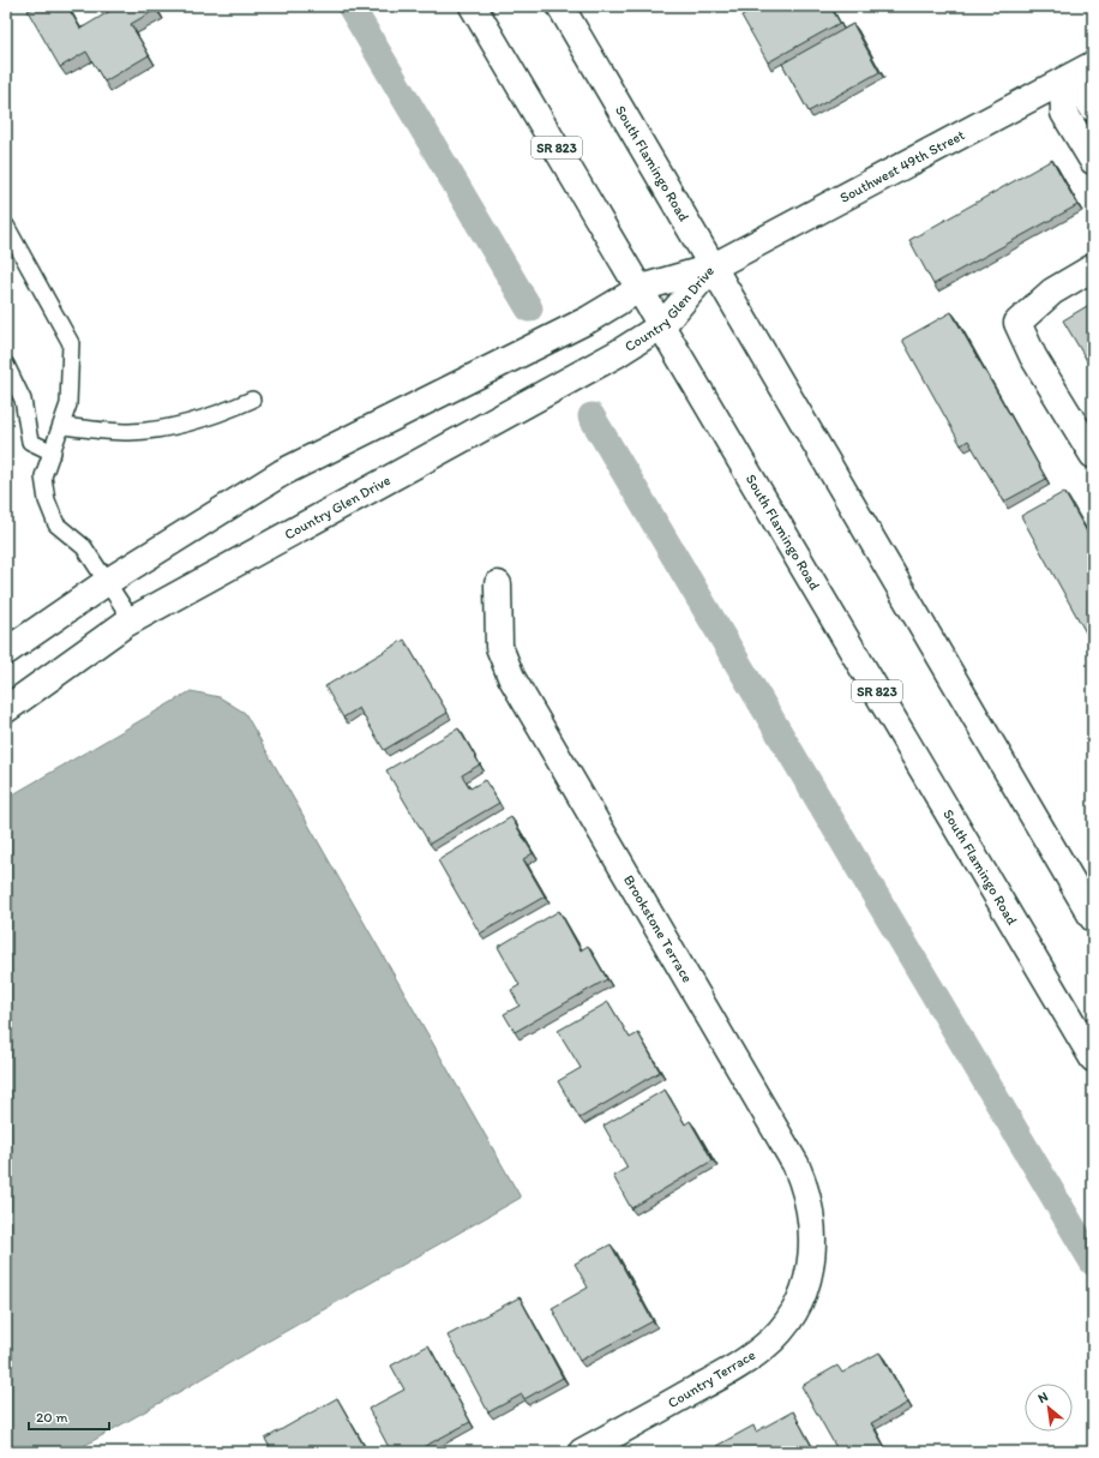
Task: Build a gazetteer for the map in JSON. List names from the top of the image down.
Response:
{
  "streets": {
    "main road": [
      "SR 823",
      "South Flamingo Road",
      "Southwest 49th Street",
      "Country Glen Drive",
      "Brookstone Terrace",
      "Country Terrace"
    ]
  },
  "crossings": [
    ["South Flamingo Road", "Southwest 49th Street"],
    ["South Flamingo Road", "Country Glen Drive"],
    ["Southwest 49th Street", "Country Glen Drive"],
    ["Brookstone Terrace", "Country Terrace"]
  ],
  "scale_bar": "20 m",
  "north": "top left"
}
